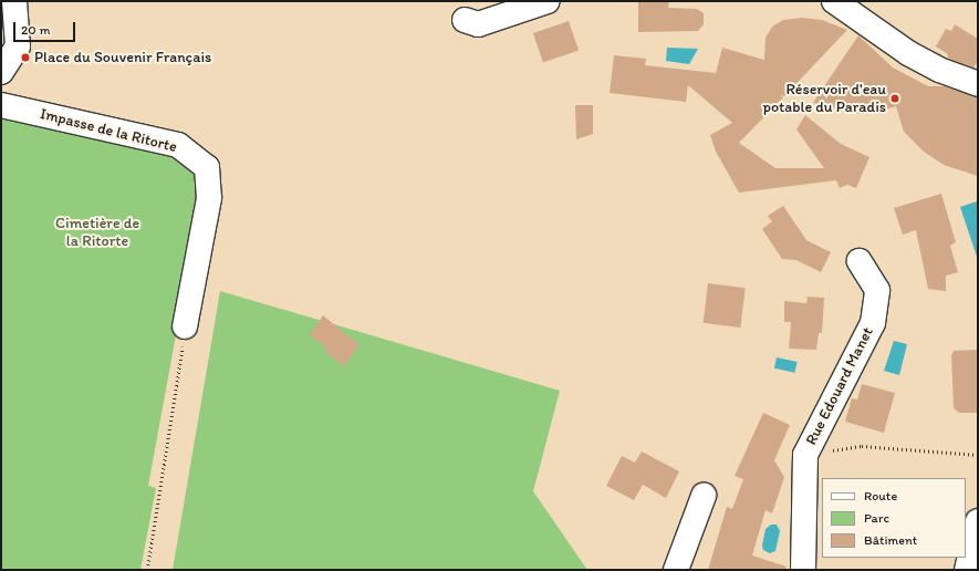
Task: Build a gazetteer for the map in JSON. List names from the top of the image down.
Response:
{
  "streets": {
    "street": ["Impasse de la Ritorte", "Rue Edouard Manet"]
  },
  "parks": ["Cimetière de la Ritorte"],
  "places": ["Place du Souvenir Français", "Réservoir d'eau potable du Paradis"],
  "legend": ["Route", "Parc", "Bâtiment"],
  "scale_bar": "20 m"
}
